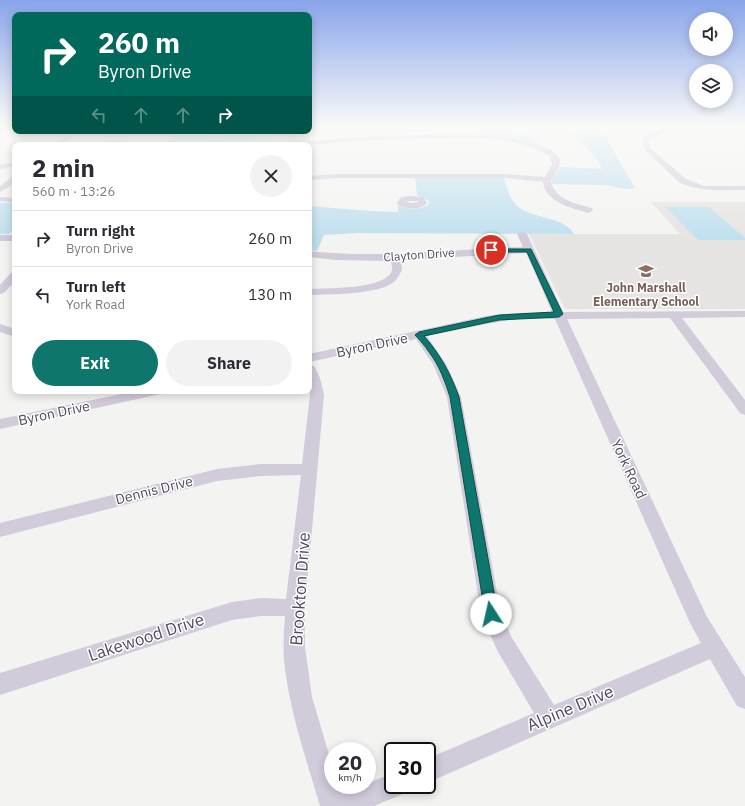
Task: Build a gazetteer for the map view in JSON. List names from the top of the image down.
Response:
{
  "streets": {
    "street": [
      "Clayton Drive",
      "Byron Drive",
      "York Road",
      "Dennis Drive",
      "Brookton Drive",
      "Lakewood Drive",
      "Alpine Drive"
    ]
  },
  "crossings": [
    ["Clayton Drive", "York Road"],
    ["Byron Drive", "York Road"],
    ["York Road", "Alpine Drive"],
    ["Dennis Drive", "Brookton Drive"],
    ["Brookton Drive", "Lakewood Drive"]
  ],
  "places": {
    "school or university": ["John Marshall Elementary School"]
  },
  "page": {
    "turn": ["260 m", "Byron Drive"],
    "heading": ["2 min", "560 m · 13:26"],
    "list": [
      {
        "name": "Turn right",
        "note": "Byron Drive",
        "value": "260 m"
      },
      {
        "name": "Turn left",
        "note": "York Road",
        "value": "130 m"
      }
    ],
    "buttons": ["Exit", "Share"],
    "speed": "20 km/h",
    "limit": "30"
  }
}
